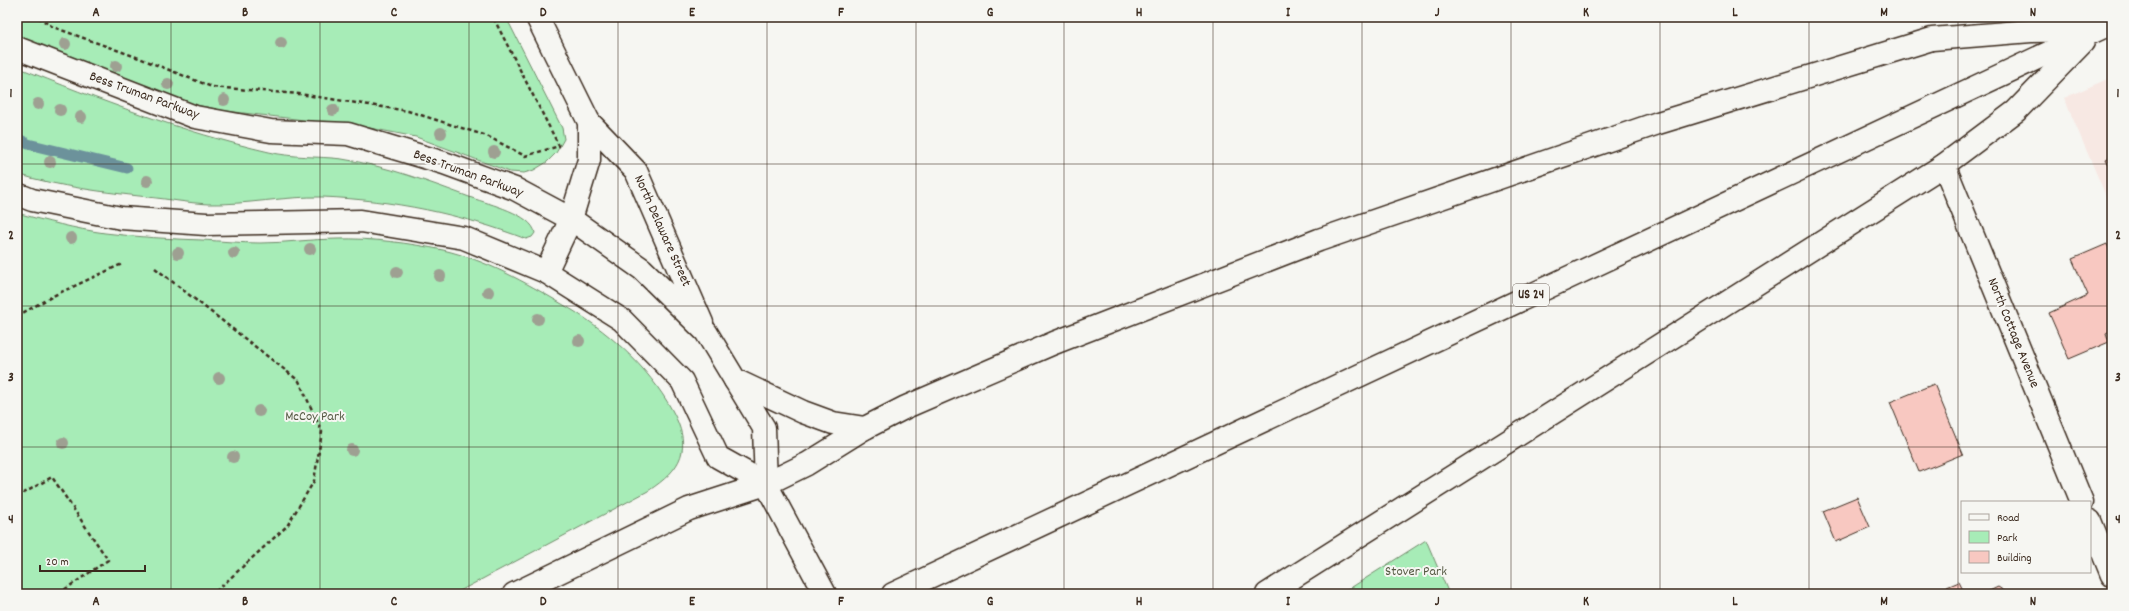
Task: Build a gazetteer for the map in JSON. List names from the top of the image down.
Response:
{
  "streets": {
    "main road": [
      "Bess Truman Parkway",
      "North Delaware Street",
      "US 24",
      "North Cottage Avenue"
    ]
  },
  "crossings": [
    ["Bess Truman Parkway", "North Delaware Street"]
  ],
  "parks": ["McCoy Park", "Stover Park"],
  "legend": ["Road", "Park", "Building"],
  "scale_bar": "20 m",
  "grid": {
    "columns": [
      "A",
      "B",
      "C",
      "D",
      "E",
      "F",
      "G",
      "H",
      "I",
      "J",
      "K",
      "L",
      "M",
      "N"
    ],
    "rows": [
      "1",
      "2",
      "3",
      "4"
    ]
  }
}
